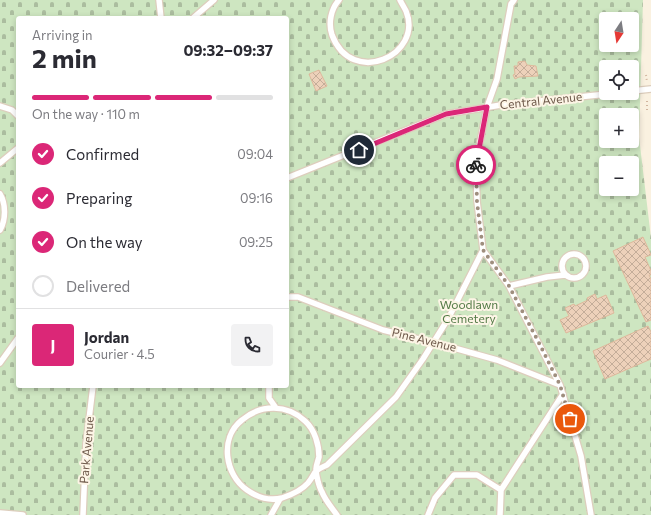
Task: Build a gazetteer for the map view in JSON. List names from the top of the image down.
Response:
{
  "streets": {
    "lane": ["Central Avenue", "Pine Avenue", "Park Avenue"]
  },
  "parks": ["Woodlawn Cemetery"],
  "north": "bottom",
  "page": {
    "map_buttons": ["+", "−"],
    "heading": ["2 min", "Arriving in", "09:32–09:37"],
    "panel": ["Jordan", "Courier · 4.5"],
    "bar": "On the way · 110 m",
    "list": [
      ["Confirmed", "09:04"],
      ["Preparing", "09:16"],
      ["On the way", "09:25"],
      "Delivered"
    ],
    "round": "J"
  }
}
